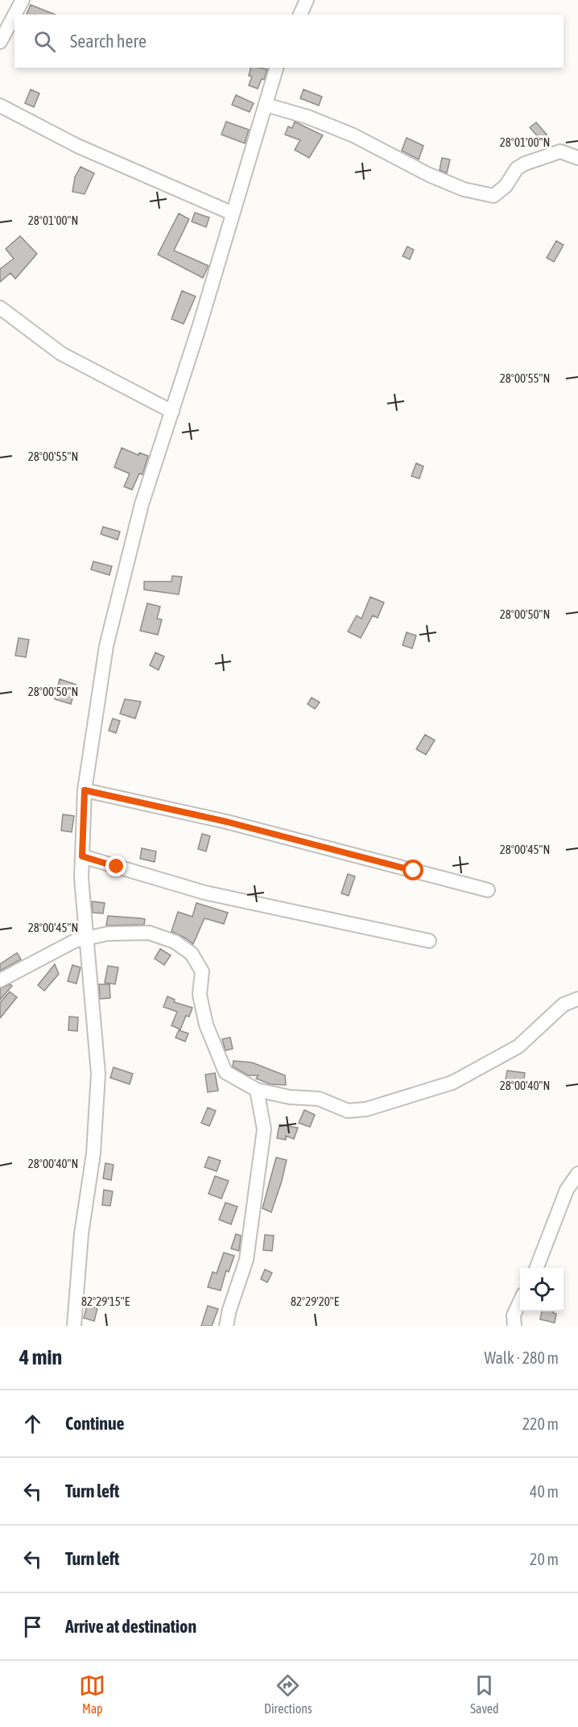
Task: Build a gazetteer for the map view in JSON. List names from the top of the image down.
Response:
{
  "page": {
    "search": "Search here",
    "heading": ["4 min", "Walk · 280 m"],
    "list": [
      ["Continue", "220 m"],
      ["Turn left", "40 m"],
      ["Turn left", "20 m"],
      "Arrive at destination"
    ],
    "nav": ["Map", "Directions", "Saved"]
  },
  "coordinates": [
    "28°01'00\"N",
    "28°00'55\"N",
    "28°00'50\"N",
    "28°00'45\"N",
    "28°00'40\"N",
    "82°29'15\"E",
    "82°29'20\"E"
  ]
}
